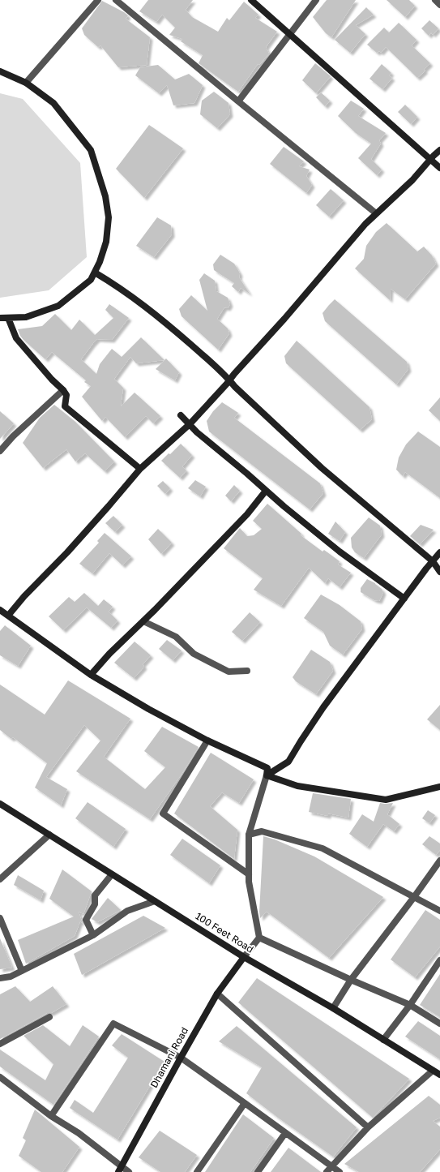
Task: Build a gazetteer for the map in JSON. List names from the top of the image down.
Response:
{
  "streets": {
    "main road": ["100 Feet Road", "Dhamani Road"]
  },
  "crossings": [
    ["100 Feet Road", "Dhamani Road"]
  ]
}
